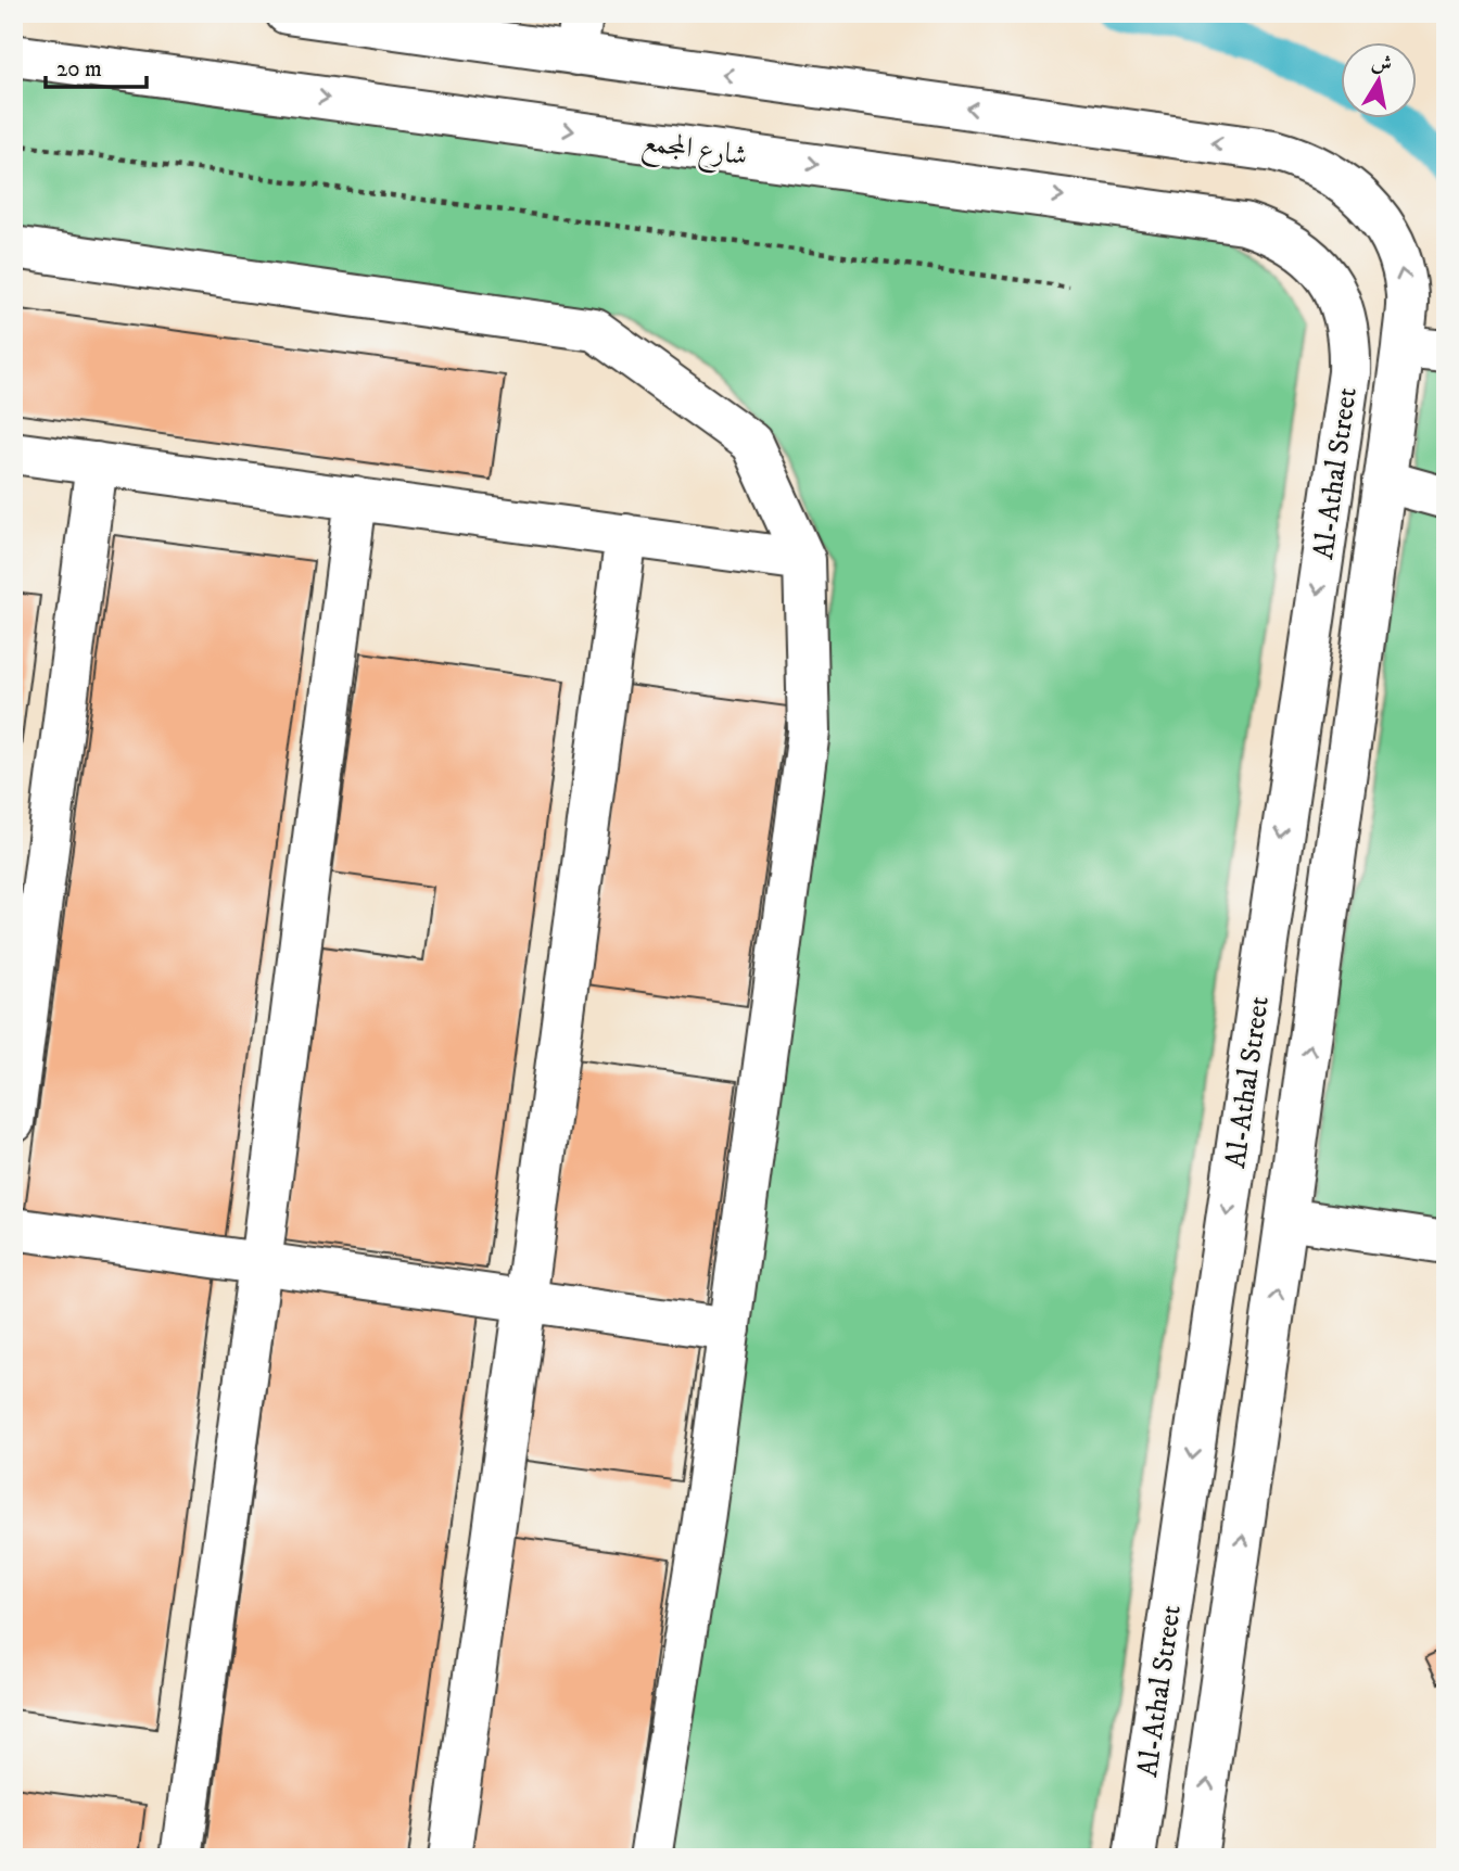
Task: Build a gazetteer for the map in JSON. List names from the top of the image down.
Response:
{
  "streets": {
    "street": ["شارع المجمع", "Al-Athal Street"]
  },
  "crossings": [
    ["شارع المجمع", "Al-Athal Street"]
  ],
  "scale_bar": "20 m",
  "north": "top"
}
